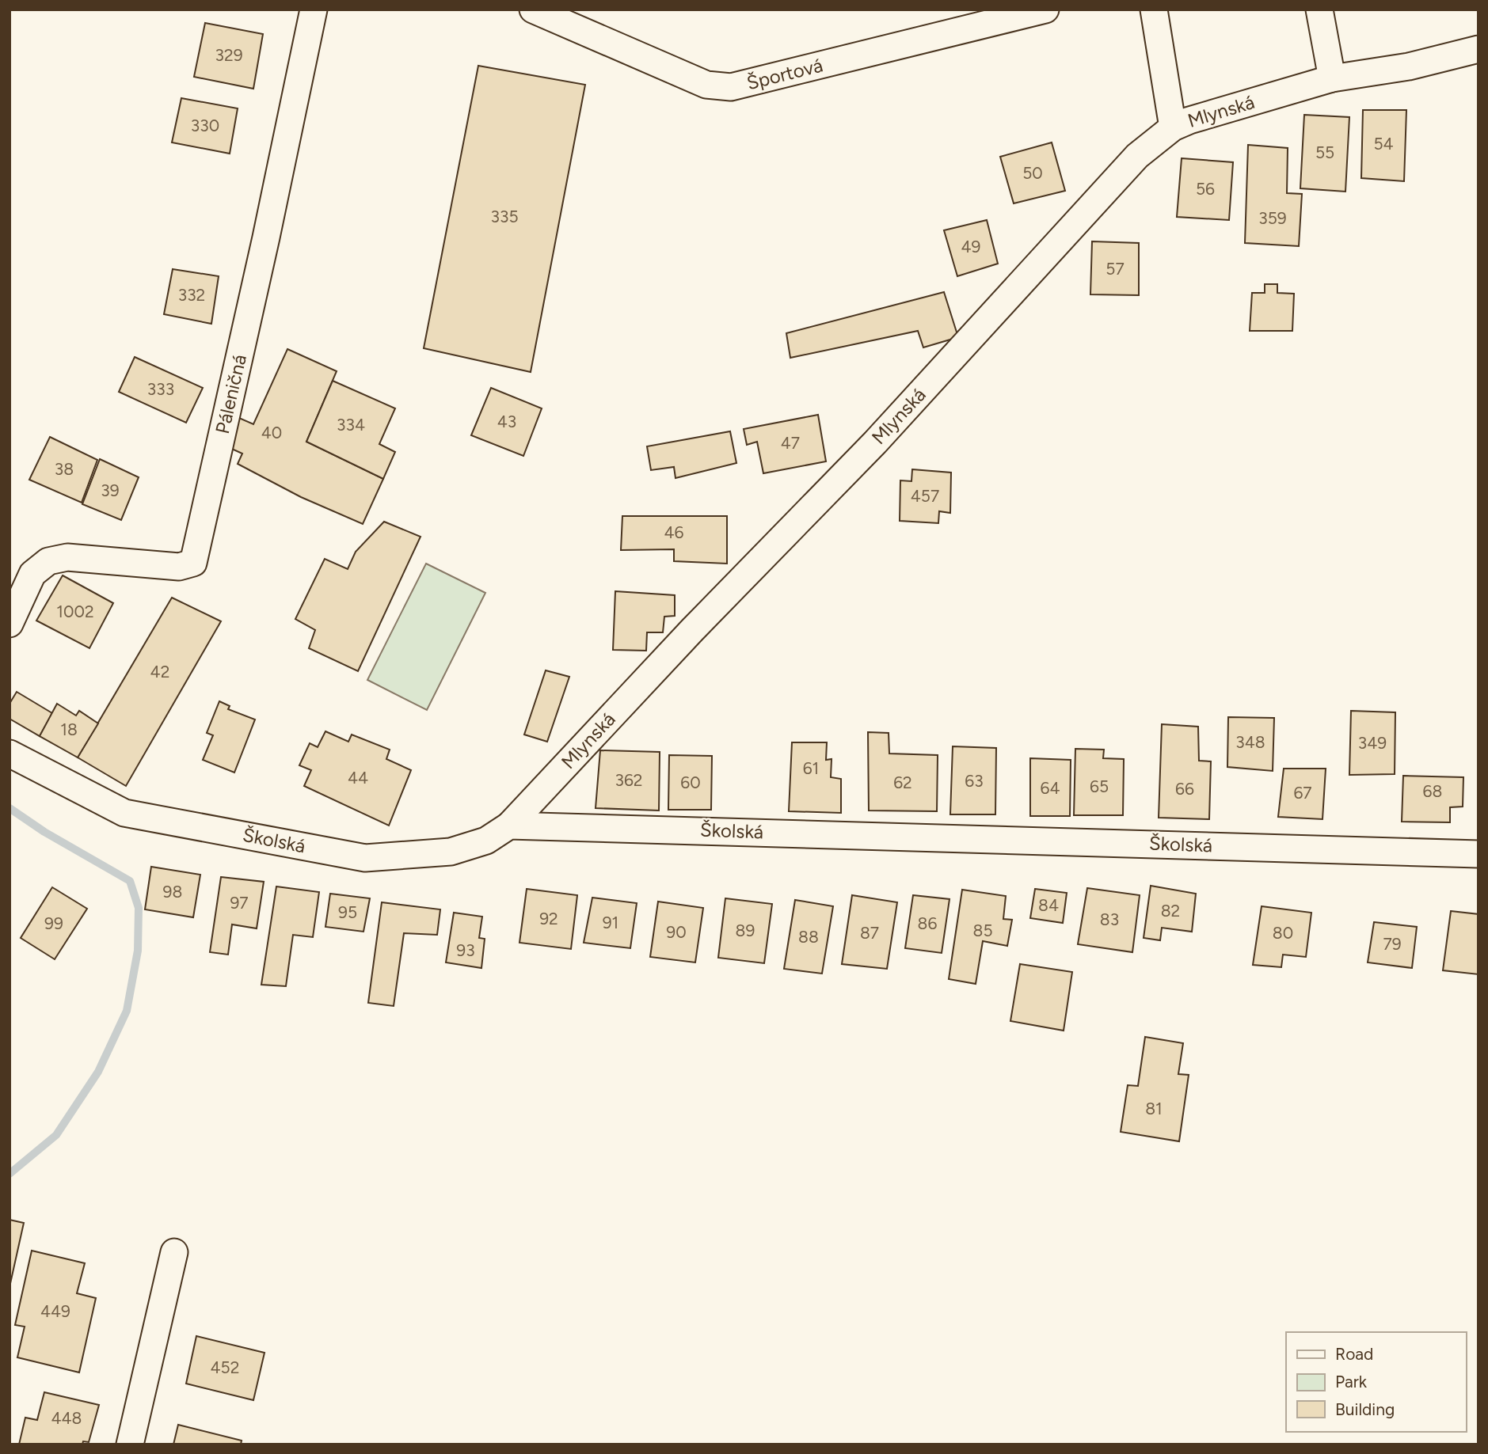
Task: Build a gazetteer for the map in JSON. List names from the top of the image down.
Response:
{
  "streets": {
    "street": [
      "Športová",
      "Mlynská",
      "Páleničná",
      "Školská"
    ]
  },
  "crossings": [
    ["Mlynská", "Školská"]
  ],
  "house_numbers": [
    "329",
    "330",
    "54",
    "55",
    "50",
    "56",
    "335",
    "359",
    "49",
    "57",
    "332",
    "333",
    "43",
    "334",
    "40",
    "47",
    "38",
    "39",
    "457",
    "46",
    "1002",
    "42",
    "18",
    "348",
    "349",
    "61",
    "44",
    "362",
    "63",
    "60",
    "62",
    "65",
    "64",
    "66",
    "68",
    "67",
    "98",
    "97",
    "84",
    "82",
    "95",
    "92",
    "83",
    "91",
    "99",
    "86",
    "89",
    "85",
    "90",
    "87",
    "80",
    "88",
    "79",
    "93",
    "81",
    "449",
    "452",
    "448"
  ],
  "legend": ["Road", "Park", "Building"]
}
